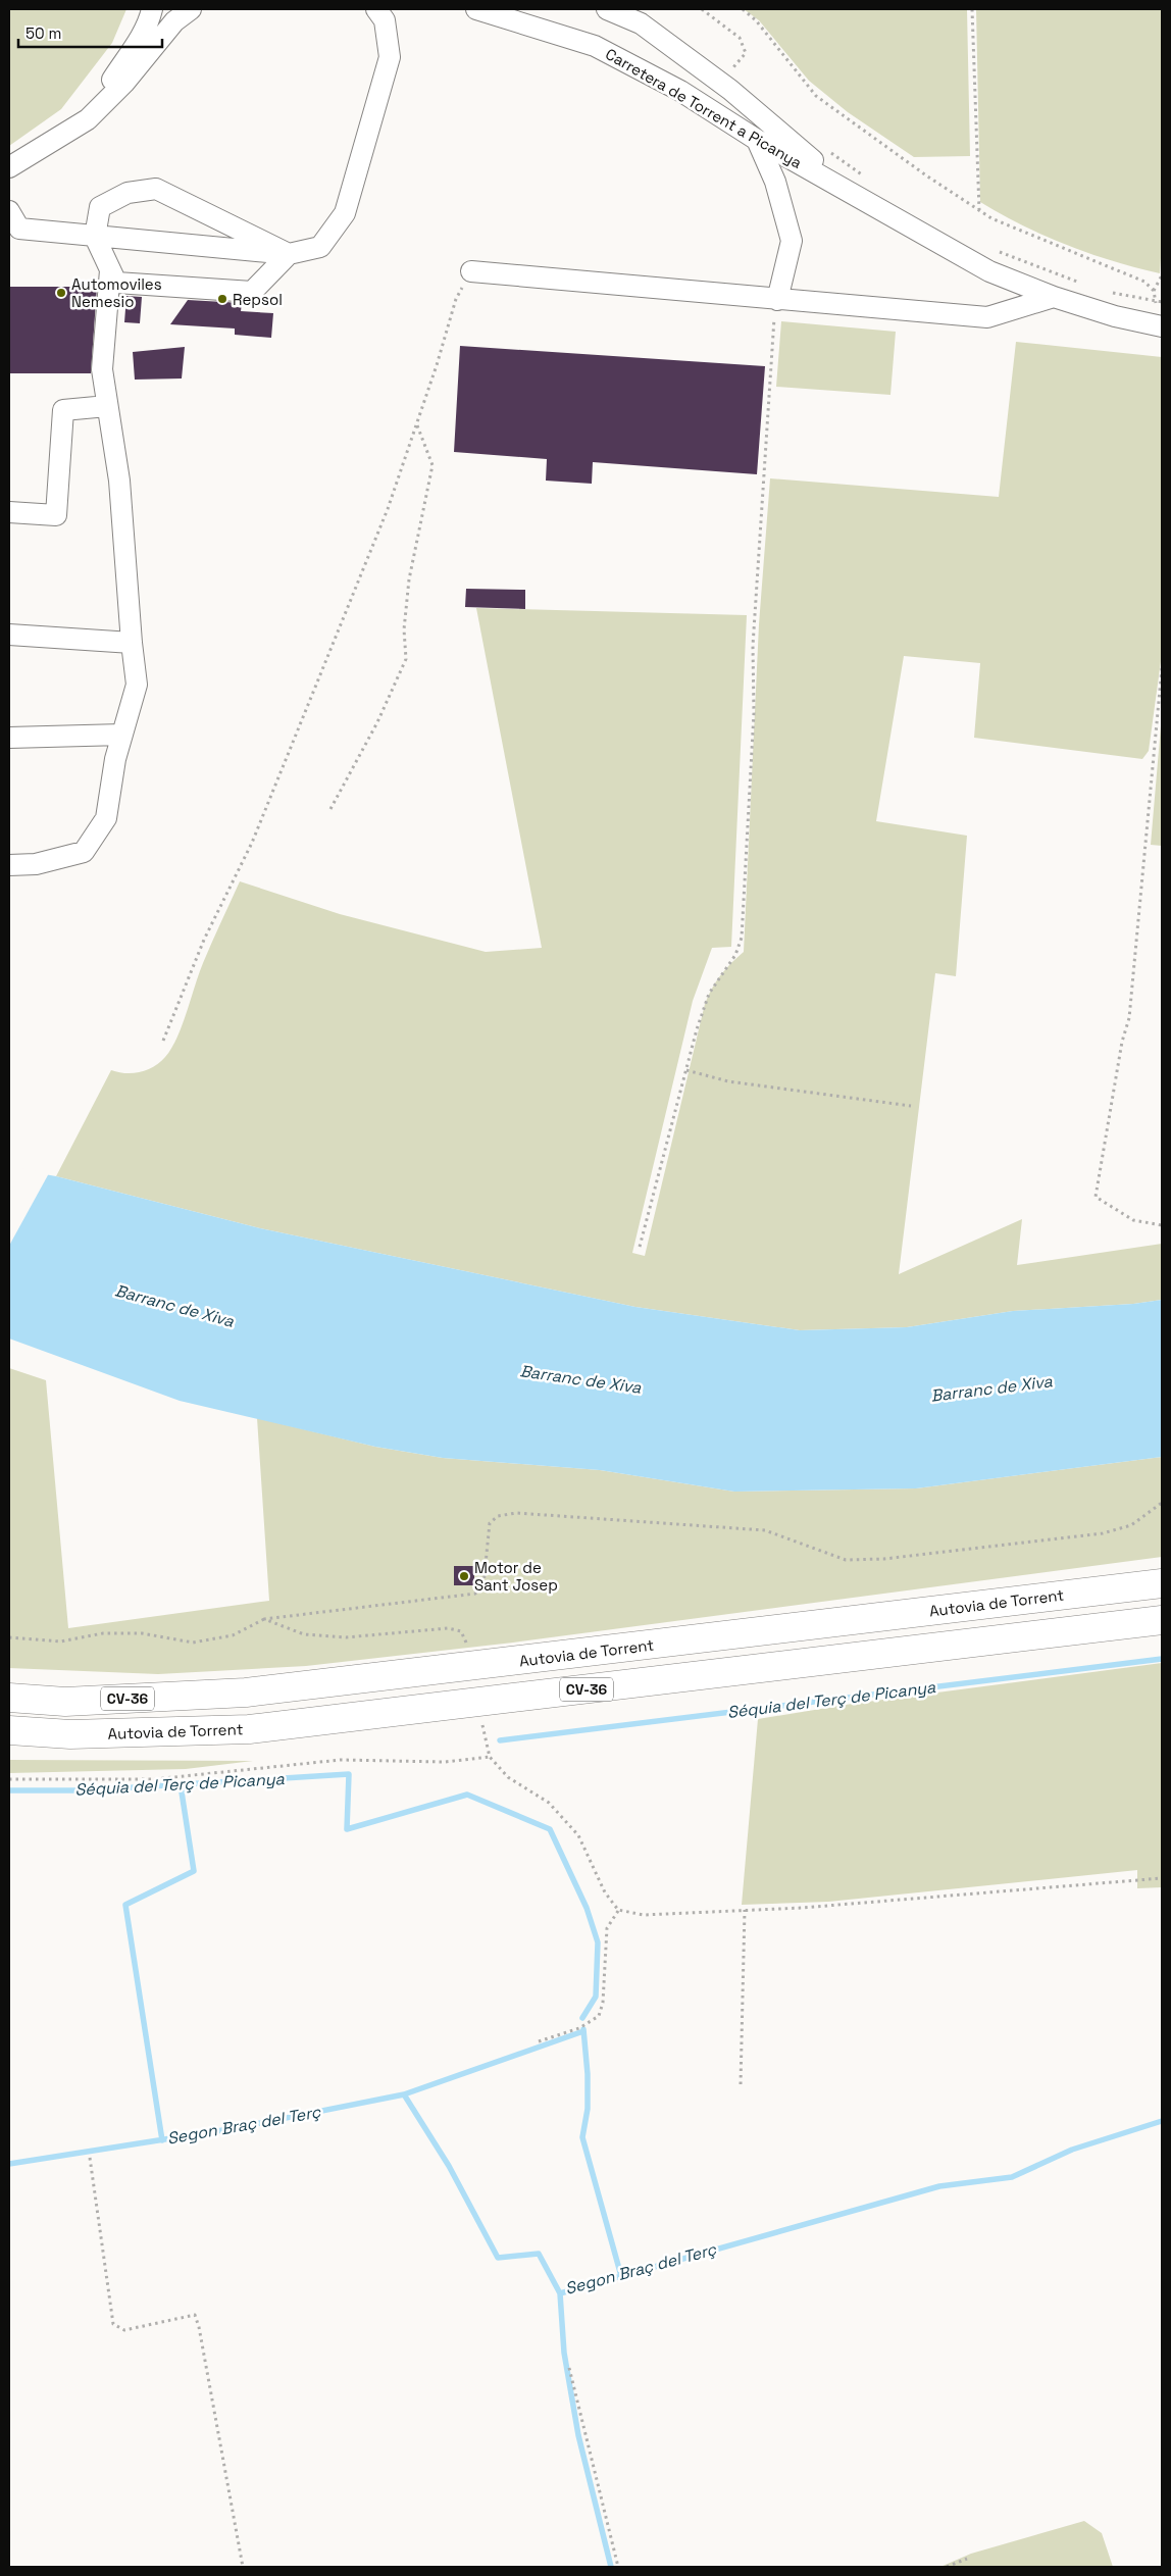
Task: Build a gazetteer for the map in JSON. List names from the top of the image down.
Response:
{
  "streets": {
    "highway": ["Autovia de Torrent", "CV-36"],
    "street": ["Carretera de Torrent a Picanya"]
  },
  "water": ["Barranc de Xiva", "Séquia del Terç de Picanya", "Segon Braç del Terç"],
  "places": ["Automoviles Nemesio", "Repsol", "Motor de Sant Josep"],
  "scale_bar": "50 m"
}
